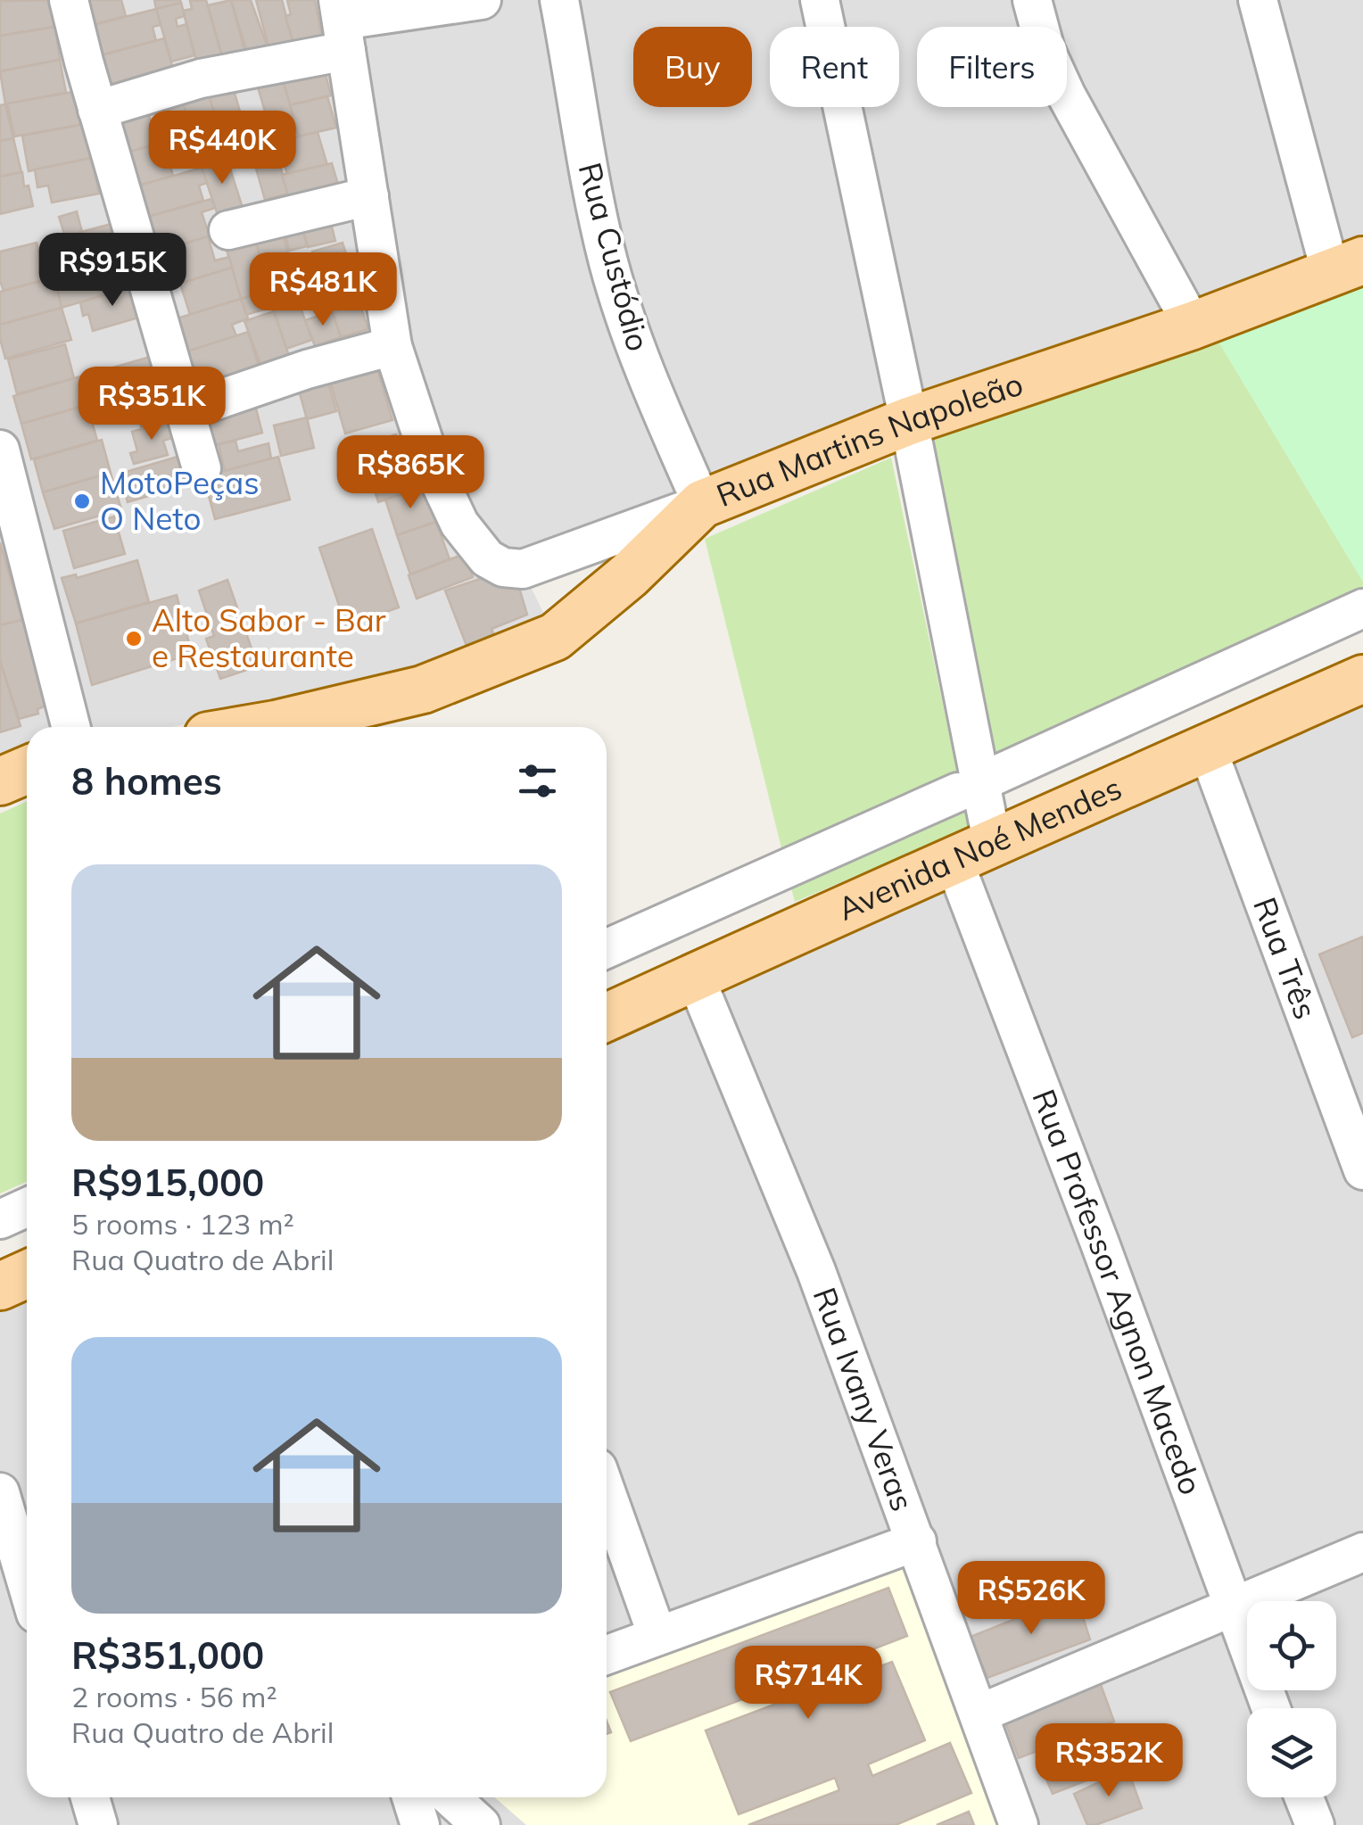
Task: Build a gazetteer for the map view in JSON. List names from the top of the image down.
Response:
{
  "streets": {
    "main road": ["Rua Martins Napoleão", "Avenida Noé Mendes"],
    "street": [
      "Rua Custódio",
      "Rua Três",
      "Rua Professor Agnon Macedo",
      "Rua Ivany Veras"
    ]
  },
  "crossings": [
    ["Rua Custódio", "Rua Martins Napoleão"],
    ["Rua Martins Napoleão", "Rua Professor Agnon Macedo"],
    ["Avenida Noé Mendes", "Rua Três"],
    ["Avenida Noé Mendes", "Rua Professor Agnon Macedo"],
    ["Avenida Noé Mendes", "Rua Ivany Veras"]
  ],
  "places": ["MotoPeças O Neto", "Alto Sabor - Bar e Restaurante"],
  "page": {
    "chip": ["Buy", "Rent", "Filters"],
    "price": [
      "R$440K",
      "R$915K",
      "R$481K",
      "R$351K",
      "R$865K",
      "R$526K",
      "R$714K",
      "R$352K"
    ],
    "heading": "8 homes",
    "list": [
      {
        "name": "R$915,000",
        "note": "5 rooms · 123 m² · Rua Quatro de Abril"
      },
      {
        "name": "R$351,000",
        "note": "2 rooms · 56 m² · Rua Quatro de Abril"
      }
    ]
  }
}
